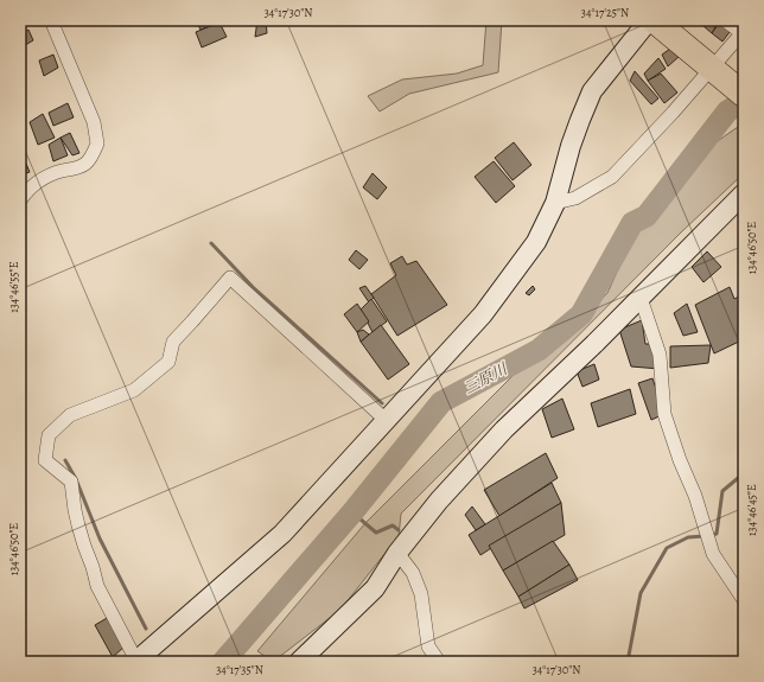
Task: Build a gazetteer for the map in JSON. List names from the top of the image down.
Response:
{
  "water": ["三原川"],
  "coordinates": [
    "34°17'30\"N",
    "34°17'25\"N",
    "134°46'50\"E",
    "134°46'55\"E",
    "134°46'45\"E",
    "34°17'35\"N"
  ]
}
